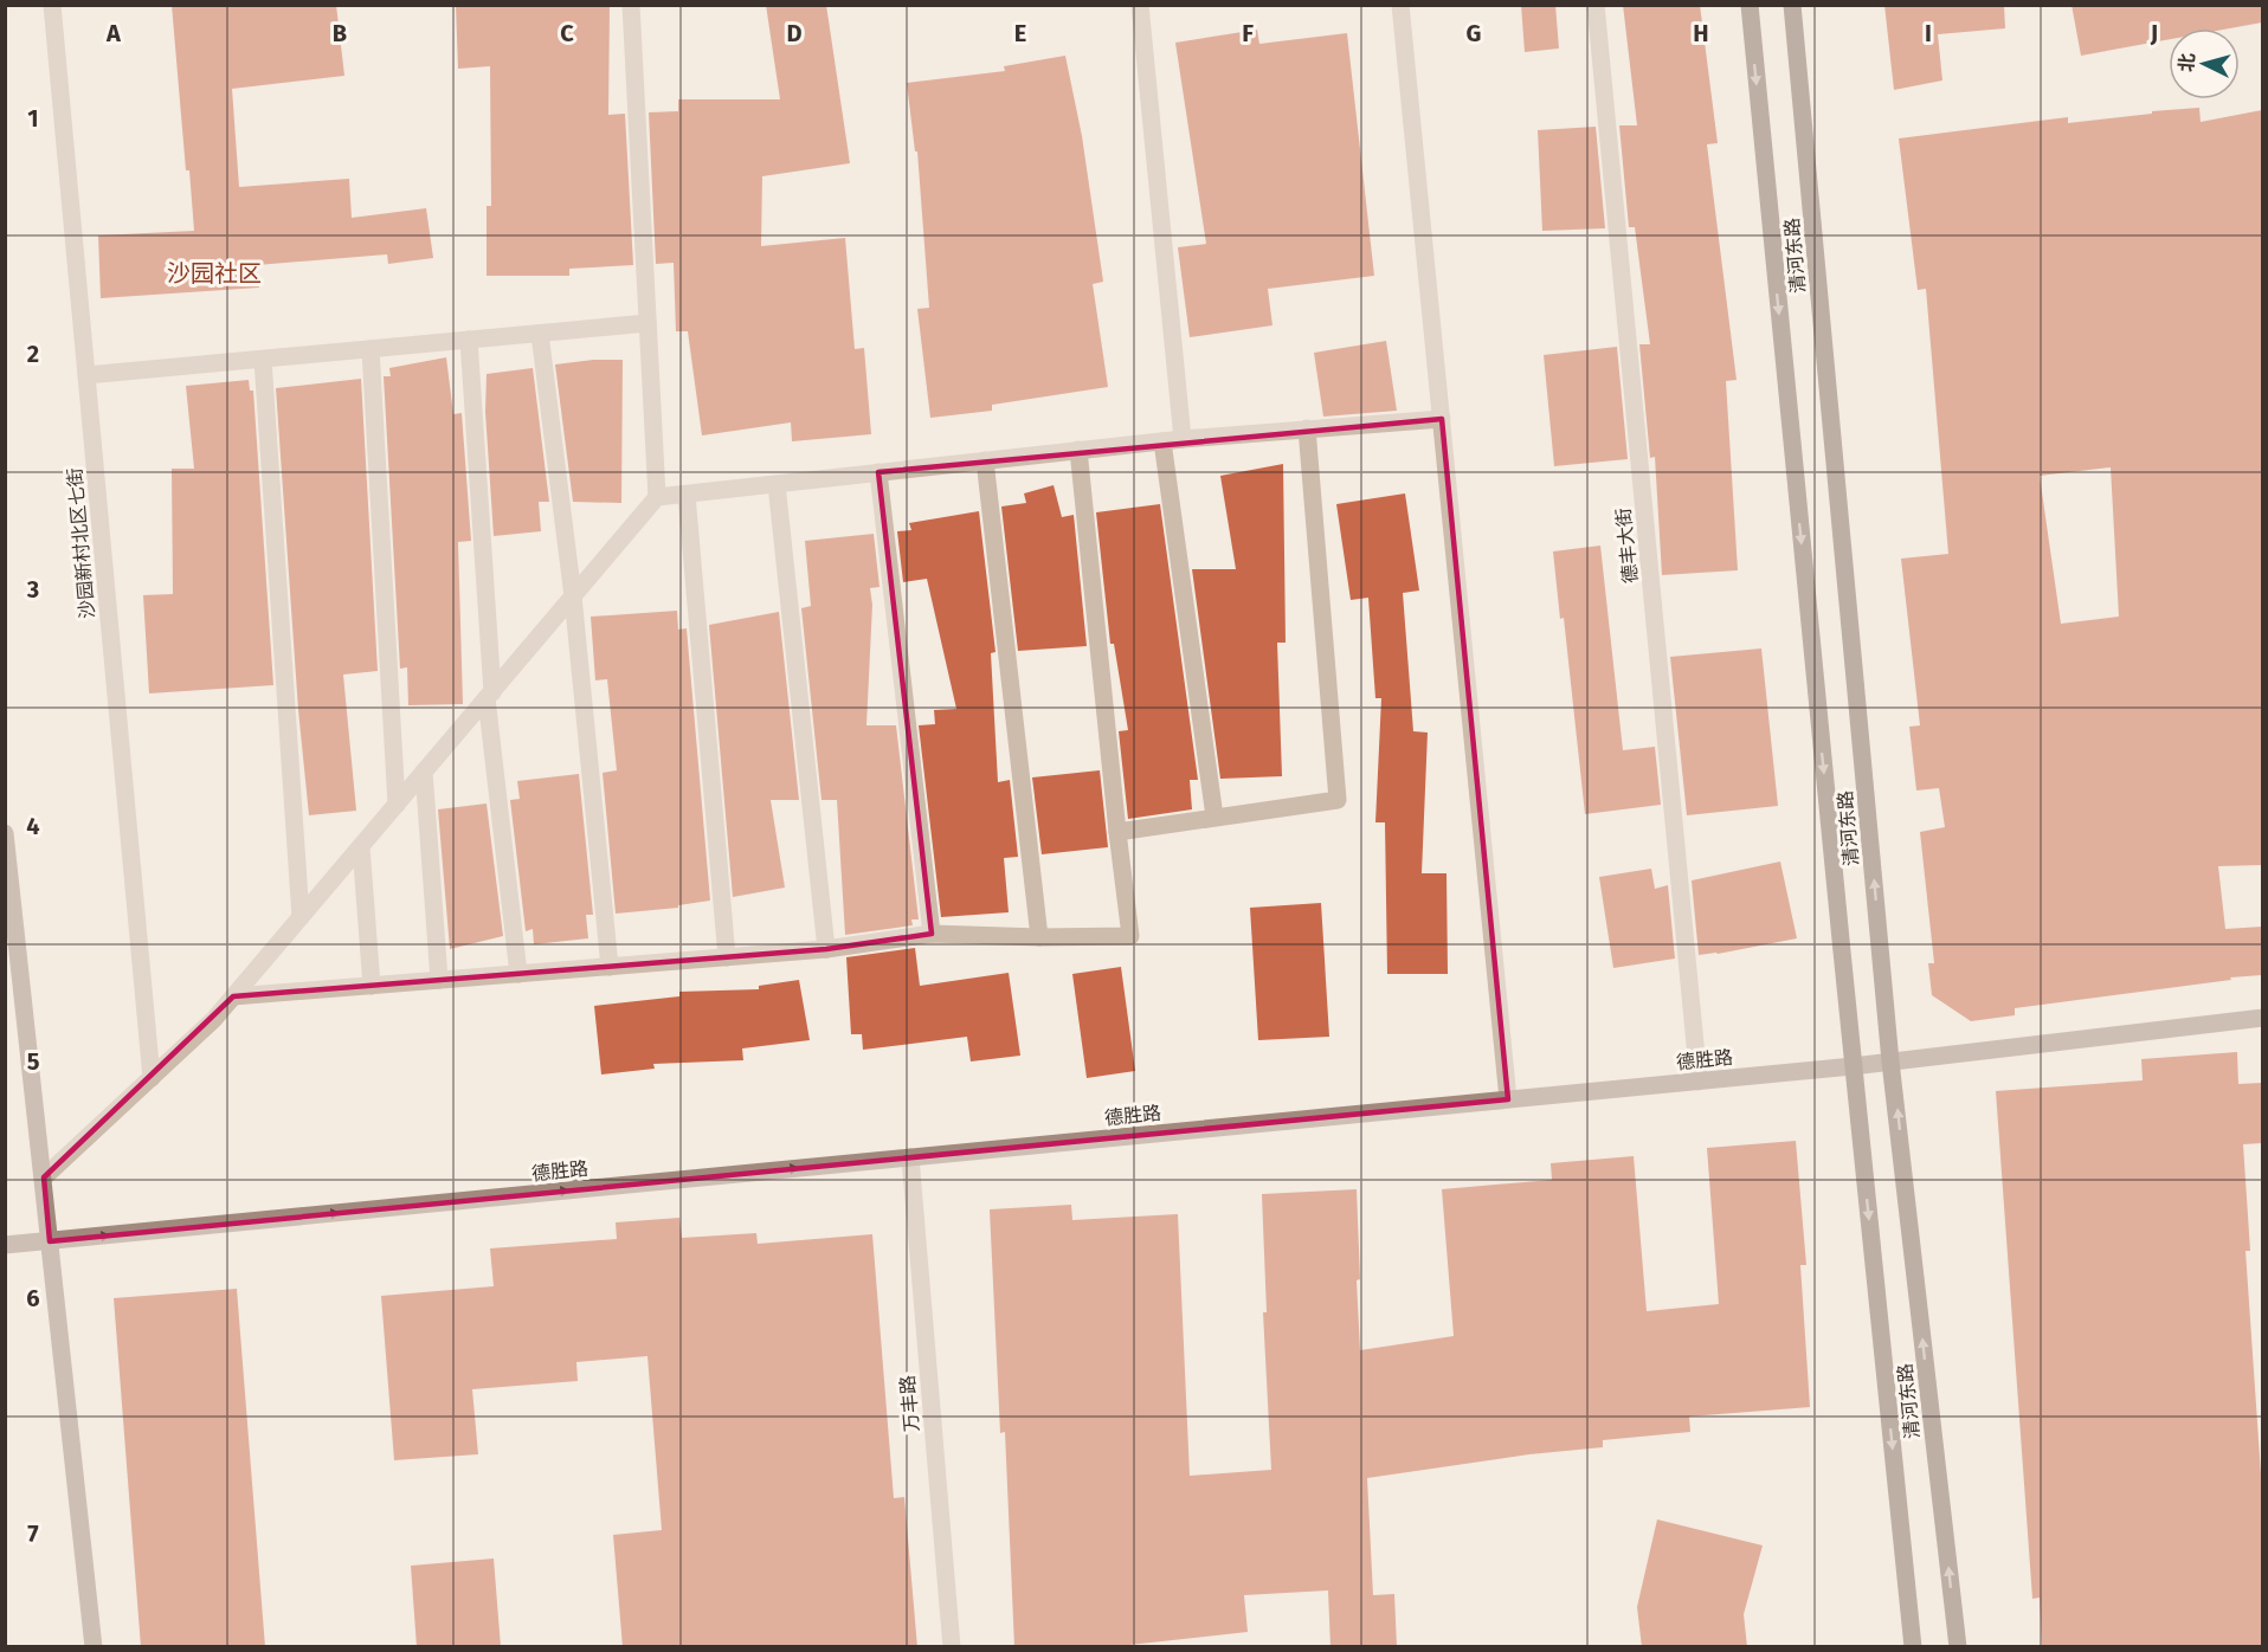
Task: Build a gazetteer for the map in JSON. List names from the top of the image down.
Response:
{
  "streets": {
    "main road": ["清河东路"],
    "street": [
      "沙园新村北区七街",
      "德丰大街",
      "德胜路",
      "万丰路"
    ]
  },
  "crossings": [
    ["清河东路", "德胜路"],
    ["德丰大街", "德胜路"],
    ["德胜路", "万丰路"]
  ],
  "one_way": ["德胜路"],
  "districts": ["沙园社区"],
  "north": "left",
  "grid": {
    "columns": [
      "A",
      "B",
      "C",
      "D",
      "E",
      "F",
      "G",
      "H",
      "I",
      "J"
    ],
    "rows": [
      "1",
      "2",
      "3",
      "4",
      "5",
      "6",
      "7"
    ]
  }
}
